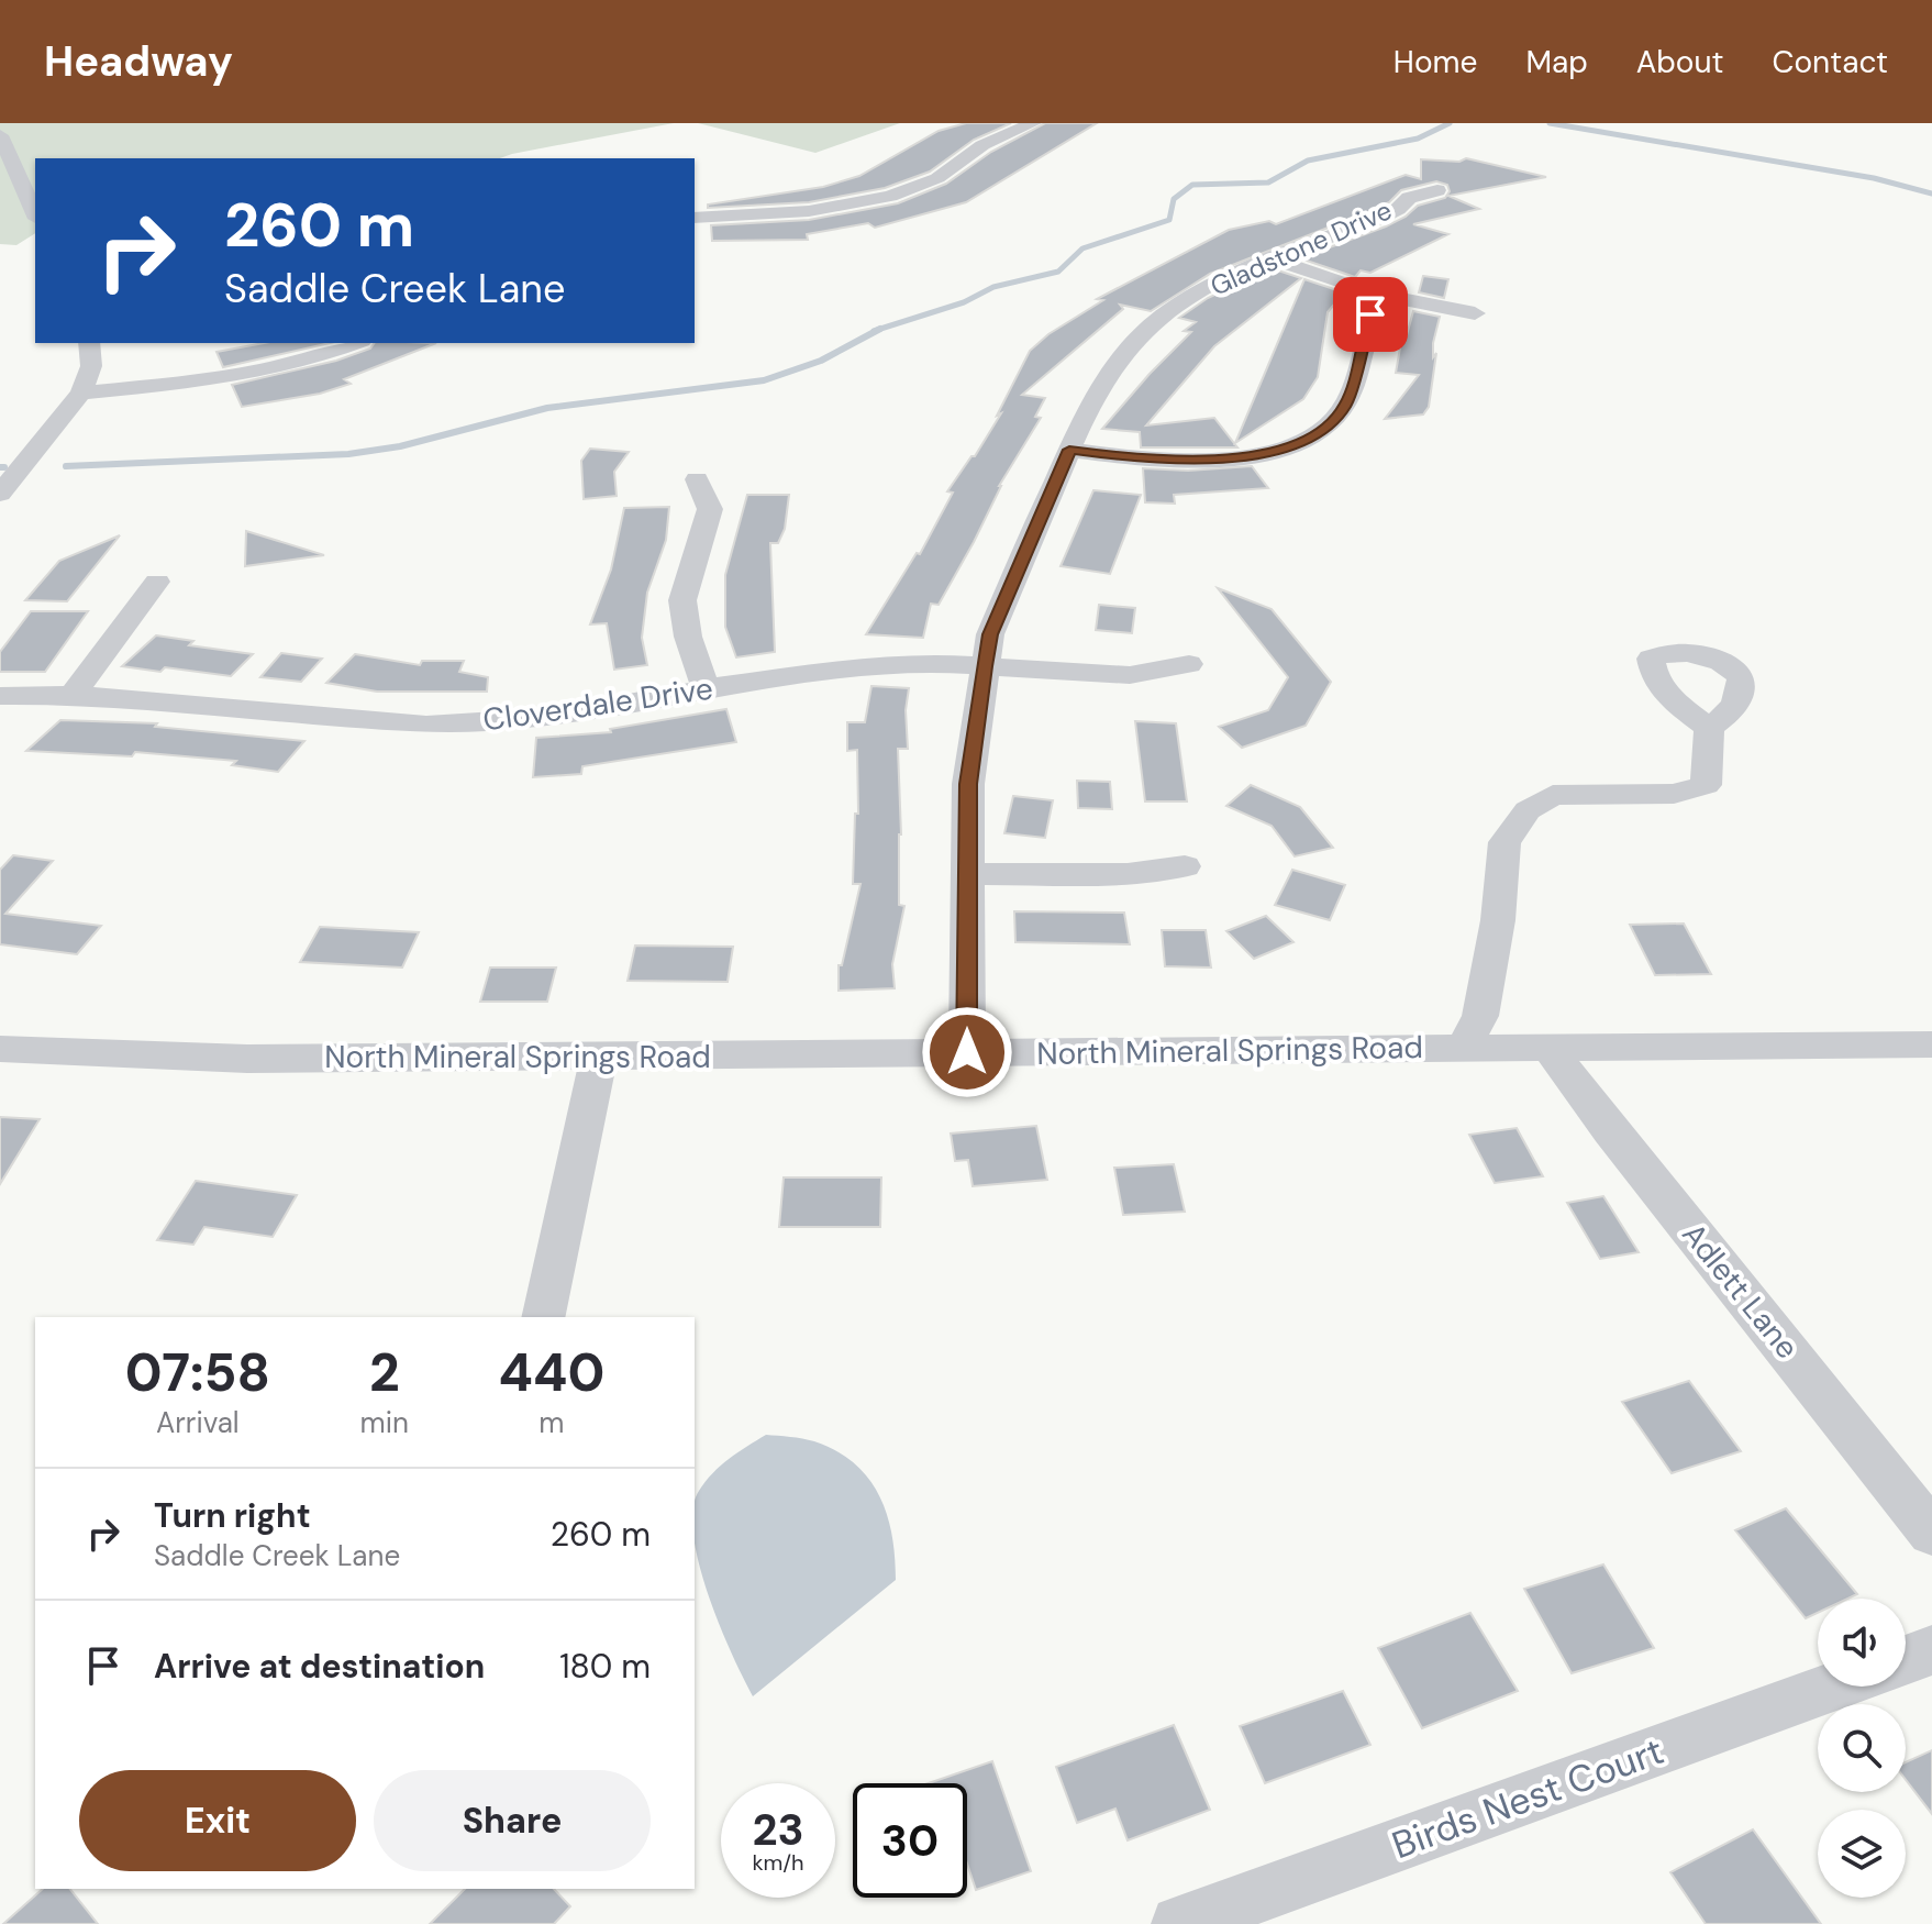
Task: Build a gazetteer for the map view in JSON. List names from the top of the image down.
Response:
{
  "streets": {
    "street": [
      "Gladstone Drive",
      "Cloverdale Drive",
      "North Mineral Springs Road",
      "Adlett Lane",
      "Birds Nest Court"
    ]
  },
  "crossings": [
    ["Gladstone Drive", "Cloverdale Drive"],
    ["Gladstone Drive", "North Mineral Springs Road"],
    ["North Mineral Springs Road", "Adlett Lane"]
  ],
  "page": {
    "header": "Headway",
    "nav": [
      "Home",
      "Map",
      "About",
      "Contact"
    ],
    "turn": ["260 m", "Saddle Creek Lane"],
    "eta": [
      "07:58",
      "Arrival",
      "2",
      "min",
      "440",
      "m"
    ],
    "list": [
      {
        "name": "Turn right",
        "note": "Saddle Creek Lane",
        "value": "260 m"
      },
      {
        "name": "Arrive at destination",
        "value": "180 m"
      }
    ],
    "buttons": ["Exit", "Share"],
    "speed": "23 km/h",
    "limit": "30"
  }
}
